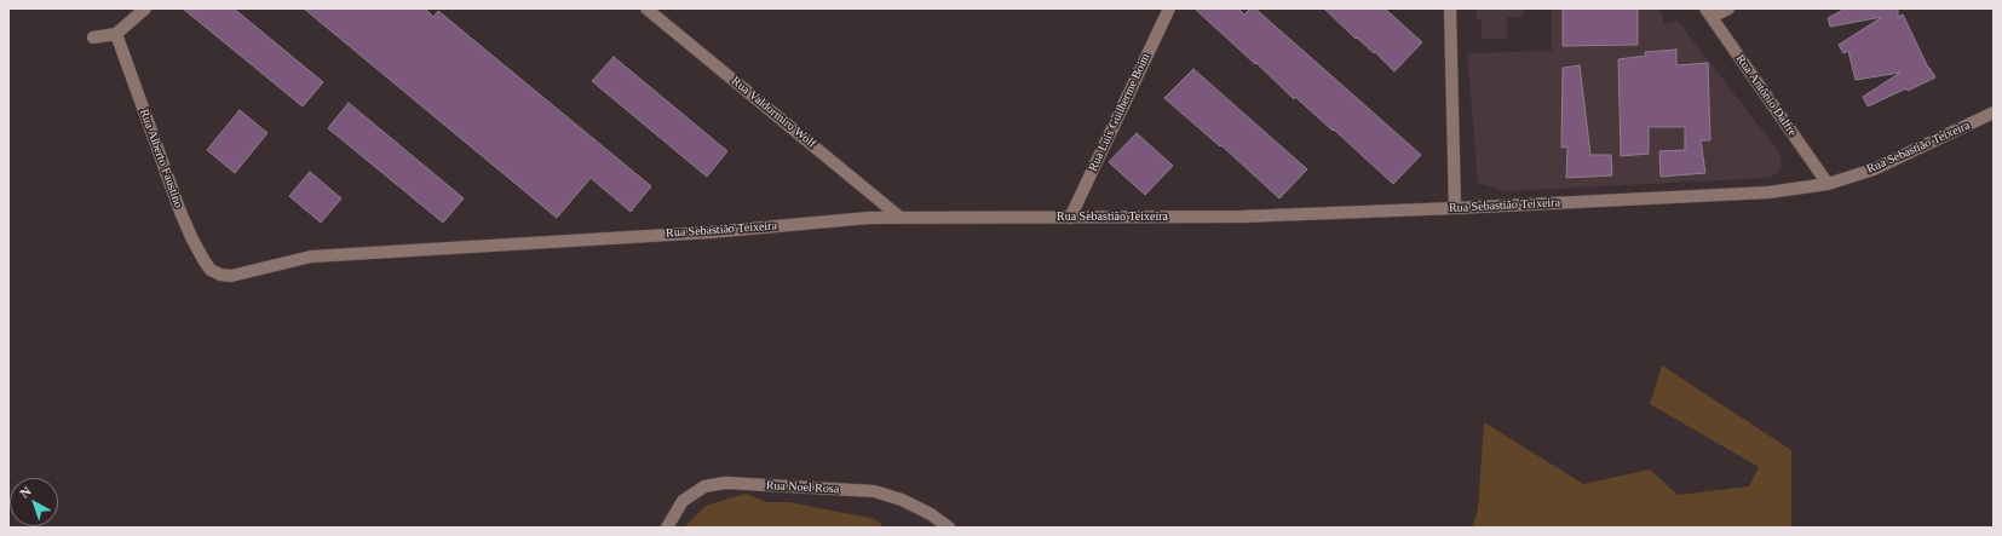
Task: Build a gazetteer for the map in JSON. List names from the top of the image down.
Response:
{
  "streets": {
    "street": [
      "Rua Antônio Dalfre",
      "Rua Valdormiro Wolf",
      "Rua Luis Guilherme Boim",
      "Rua Sebastião Teixeira",
      "Rua Alberto Faustino",
      "Rua Noel Rosa"
    ]
  },
  "crossings": [
    ["Rua Antônio Dalfre", "Rua Sebastião Teixeira"],
    ["Rua Valdormiro Wolf", "Rua Sebastião Teixeira"],
    ["Rua Luis Guilherme Boim", "Rua Sebastião Teixeira"],
    ["Rua Sebastião Teixeira", "Rua Alberto Faustino"]
  ],
  "north": "top left"
}
